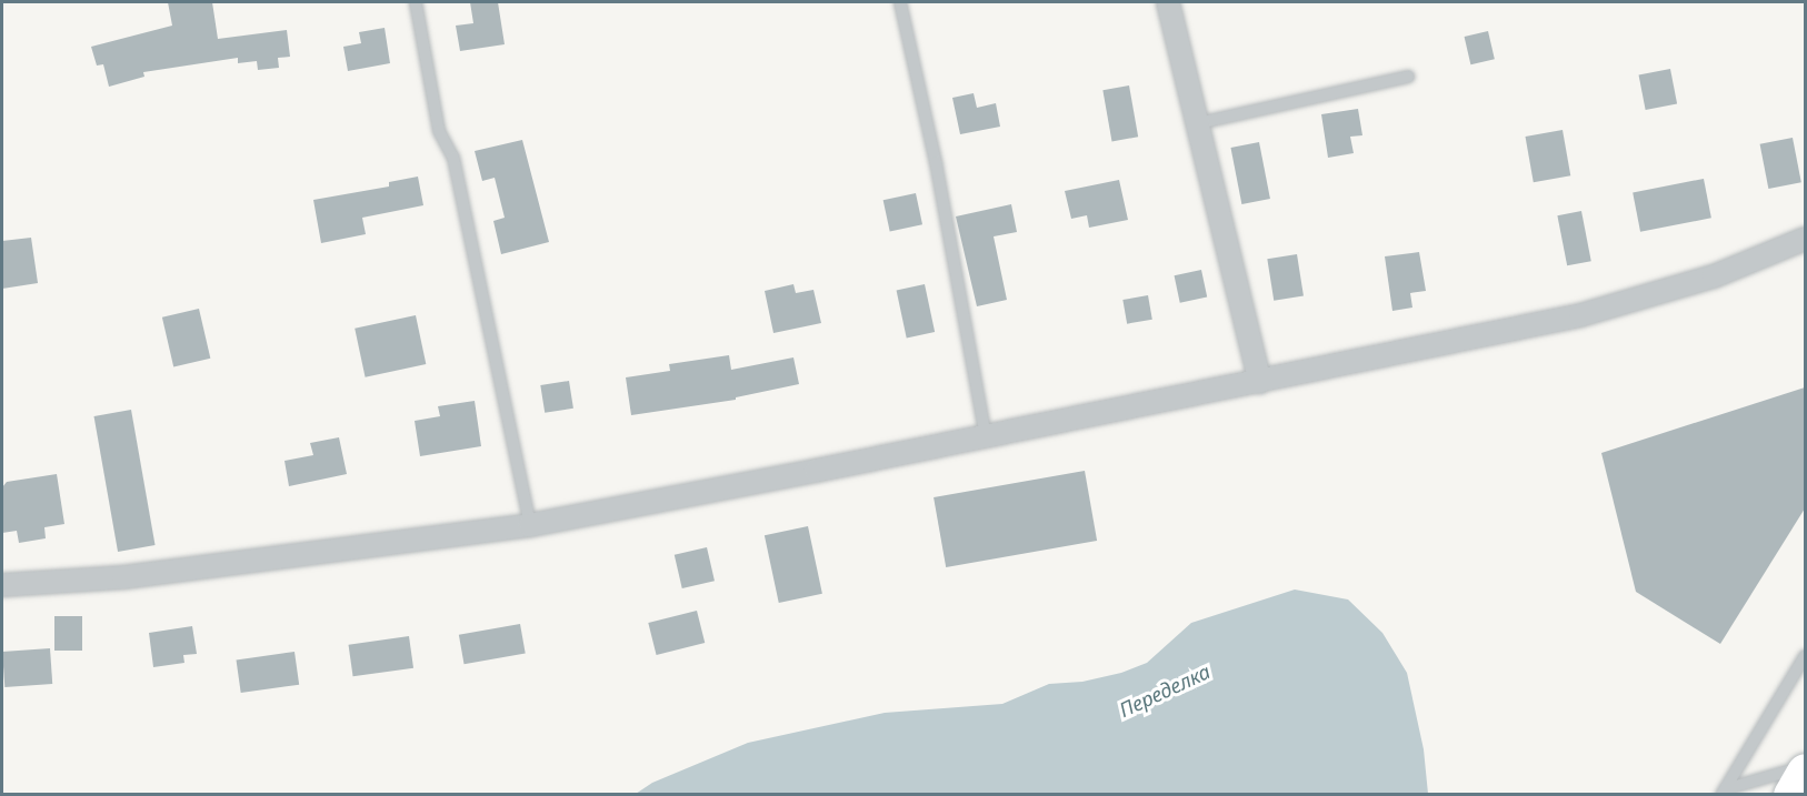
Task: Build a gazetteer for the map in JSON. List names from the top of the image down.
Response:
{
  "water": ["Переделка"]
}
